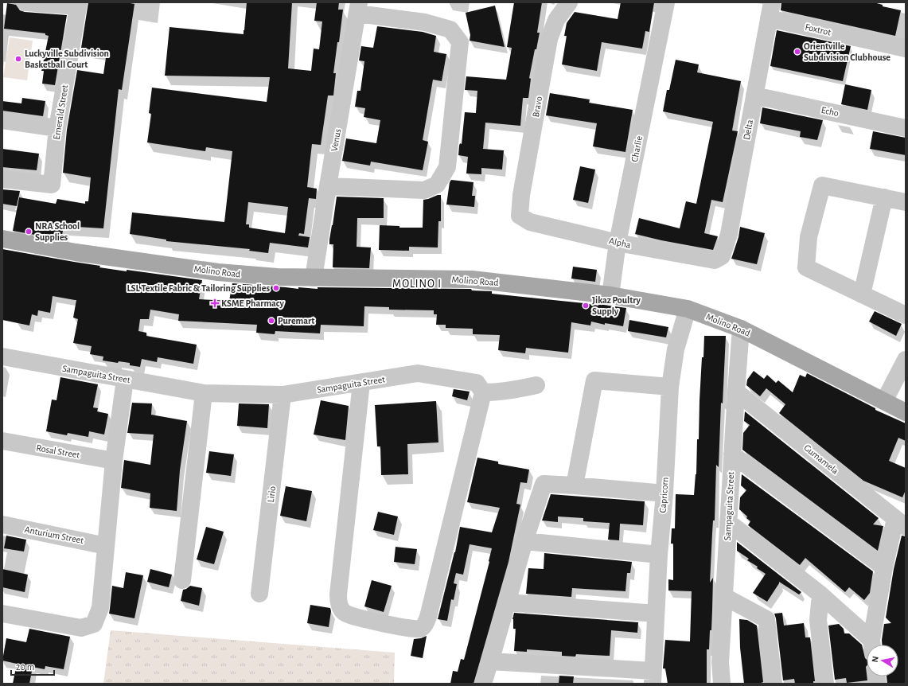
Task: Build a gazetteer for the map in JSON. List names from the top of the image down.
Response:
{
  "streets": {
    "main road": ["Molino Road"],
    "street": [
      "Foxtrot",
      "Bravo",
      "Echo",
      "Emerald Street",
      "Delta",
      "Venus",
      "Charlie",
      "Alpha",
      "Sampaguita Street",
      "Rosal Street",
      "Gumamela",
      "Lirio",
      "Capricorn",
      "Anturium Street"
    ]
  },
  "crossings": [
    ["Foxtrot", "Delta"],
    ["Bravo", "Alpha"],
    ["Echo", "Delta"],
    ["Delta", "Alpha"],
    ["Venus", "Molino Road"],
    ["Charlie", "Alpha"],
    ["Charlie", "Molino Road"],
    ["Molino Road", "Sampaguita Street"],
    ["Molino Road", "Capricorn"],
    ["Sampaguita Street", "Gumamela"],
    ["Sampaguita Street", "Lirio"]
  ],
  "districts": ["MOLINO I"],
  "places": {
    "other": [
      "Orientville Subdivision Clubhouse",
      "Luckyville Subdivision Basketball Court",
      "NRA School Supplies",
      "LSL Textile Fabric & Tailoring Supplies",
      "Jikaz Poultry Supply",
      "Puremart"
    ],
    "health": ["KSME Pharmacy"]
  },
  "scale_bar": "20 m",
  "north": "left"
}
